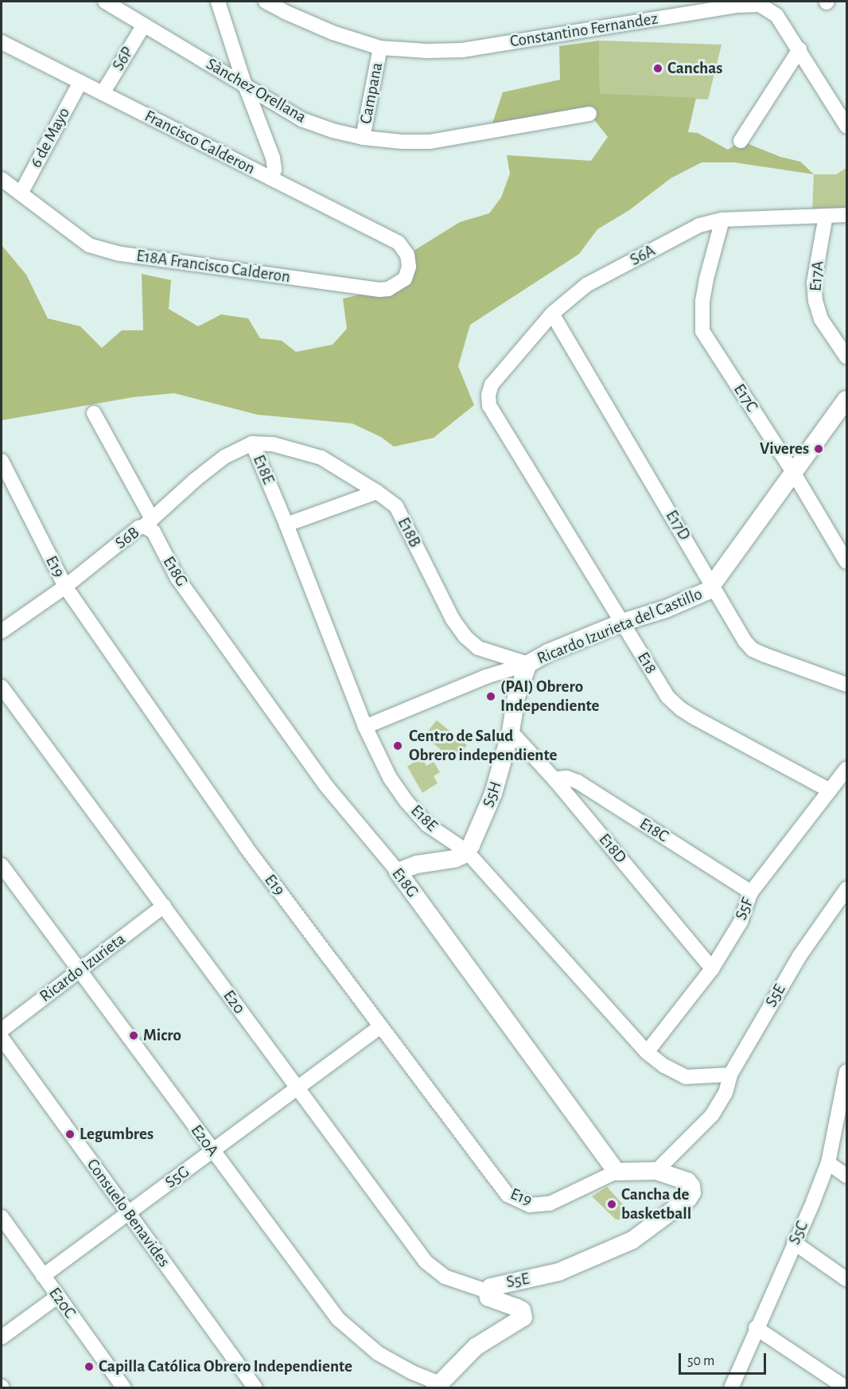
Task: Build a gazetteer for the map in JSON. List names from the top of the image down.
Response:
{
  "streets": {
    "street": [
      "Constantino Fernandez",
      "S6P",
      "Sànchez Orellana",
      "Campana",
      "6 de Mayo",
      "Francisco Calderon",
      "S6A",
      "E18A Francisco Calderon",
      "E17A",
      "E17C",
      "E18E",
      "E17D",
      "E18B",
      "S6B",
      "E19",
      "E18G",
      "Ricardo Izurieta del Castillo",
      "E18",
      "S5H",
      "E18C",
      "E18D",
      "S5F",
      "Ricardo Izurieta",
      "S5E",
      "E20",
      "E20A",
      "S5G",
      "Consuelo Benavides",
      "S5C",
      "E20C"
    ]
  },
  "crossings": [
    ["Constantino Fernandez", "Campana"],
    ["S6P", "Sànchez Orellana"],
    ["S6P", "Francisco Calderon"],
    ["Sànchez Orellana", "Campana"],
    ["6 de Mayo", "Francisco Calderon"],
    ["6 de Mayo", "E18A Francisco Calderon"],
    ["Francisco Calderon", "E18A Francisco Calderon"],
    ["S6A", "E17A"],
    ["S6A", "E17C"],
    ["S6A", "E17D"],
    ["S6A", "E18"],
    ["E17C", "Ricardo Izurieta del Castillo"],
    ["E18E", "E18B"],
    ["E18E", "S6B"],
    ["E18E", "Ricardo Izurieta del Castillo"],
    ["E18E", "S5H"],
    ["E18E", "S5F"],
    ["E18E", "S5E"],
    ["E17D", "Ricardo Izurieta del Castillo"],
    ["E18B", "S6B"],
    ["E18B", "Ricardo Izurieta del Castillo"],
    ["E18B", "S5H"],
    ["S6B", "E19"],
    ["S6B", "E18G"],
    ["E19", "E18G"],
    ["E19", "S5G"],
    ["Ricardo Izurieta del Castillo", "E18"],
    ["Ricardo Izurieta del Castillo", "S5H"],
    ["E18", "S5F"],
    ["S5H", "E18D"],
    ["E18C", "E18D"],
    ["E18C", "S5F"],
    ["E18D", "S5F"],
    ["Ricardo Izurieta", "E20"],
    ["Ricardo Izurieta", "E20A"],
    ["S5E", "E20"],
    ["S5E", "E20A"],
    ["E20", "S5G"],
    ["E20A", "S5G"],
    ["S5G", "Consuelo Benavides"],
    ["S5G", "E20C"]
  ],
  "places": [
    "Canchas",
    "Viveres",
    "(PAI) Obrero Independiente",
    "Centro de Salud Obrero independiente",
    "Micro",
    "Legumbres",
    "Cancha de basketball",
    "Capilla Católica Obrero Independiente"
  ],
  "scale_bar": "50 m"
}
